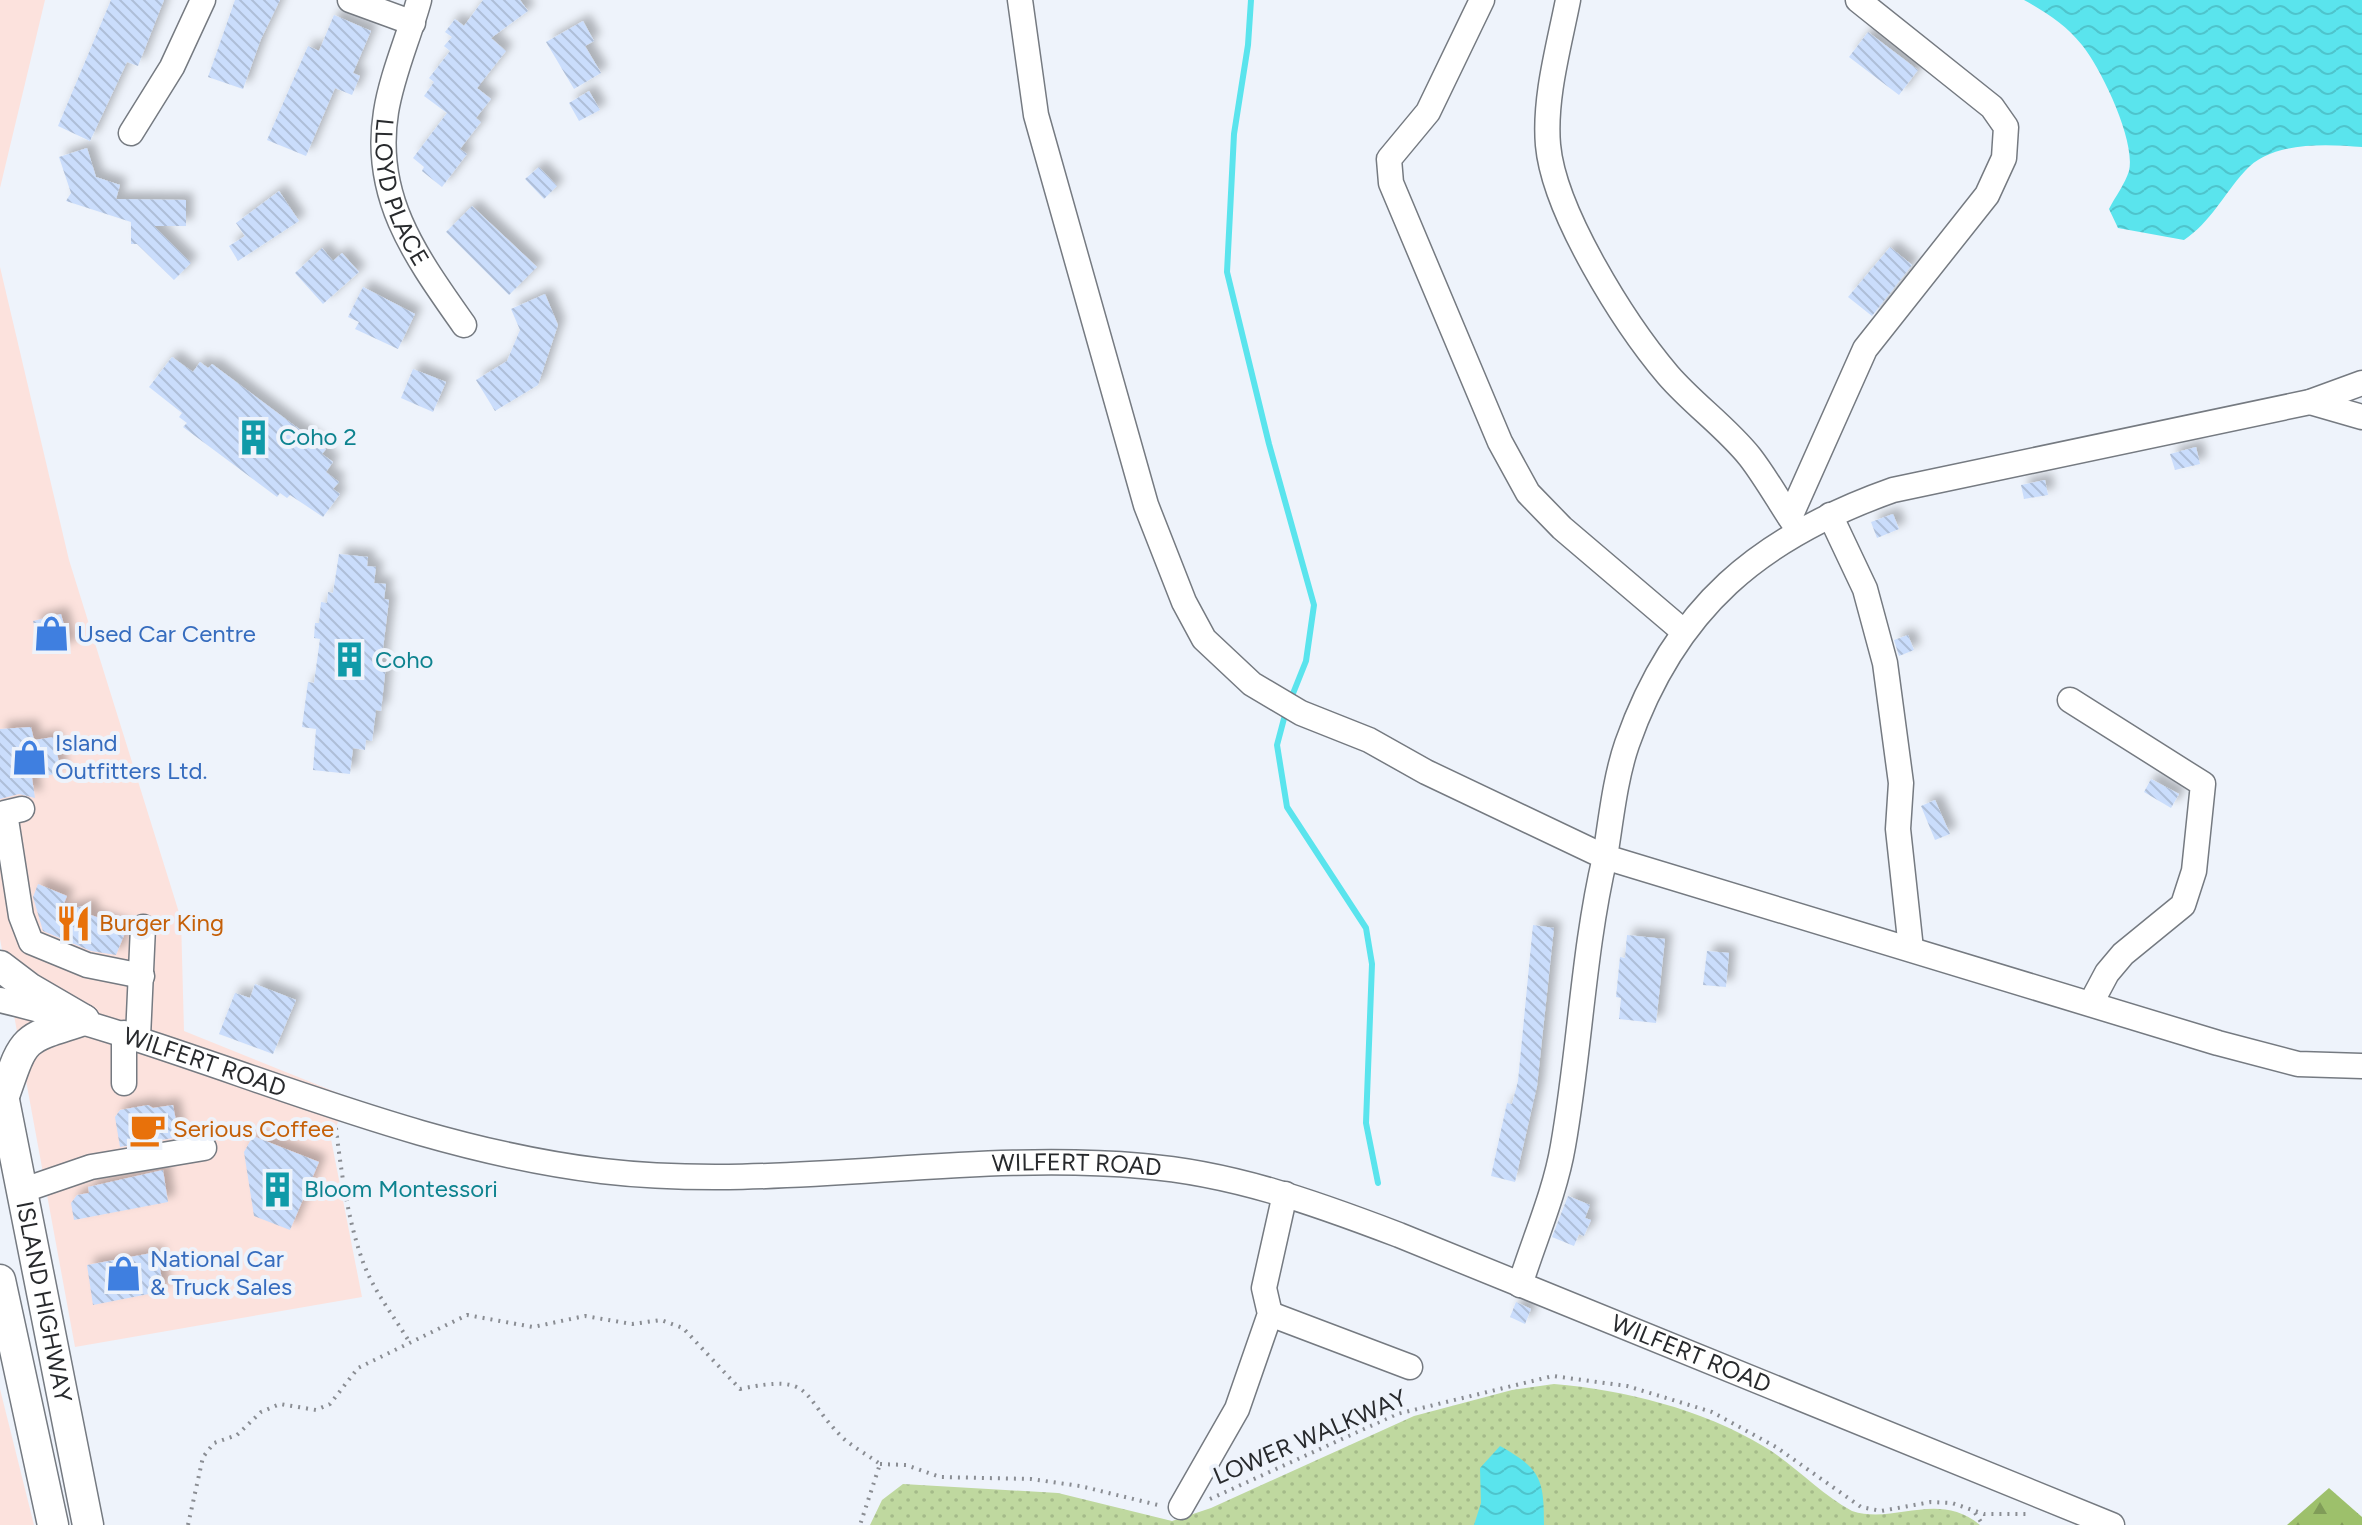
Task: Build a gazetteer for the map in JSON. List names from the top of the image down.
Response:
{
  "streets": {
    "main road": ["ISLAND HIGHWAY"],
    "street": ["LLOYD PLACE", "WILFERT ROAD"],
    "path": ["LOWER WALKWAY"]
  },
  "places": {
    "building": ["Coho 2", "Coho", "Bloom Montessori"],
    "shop": ["Used Car Centre", "Island Outfitters Ltd.", "National Car & Truck Sales"],
    "restaurant": ["Burger King"],
    "cafe": ["Serious Coffee"]
  }
}
